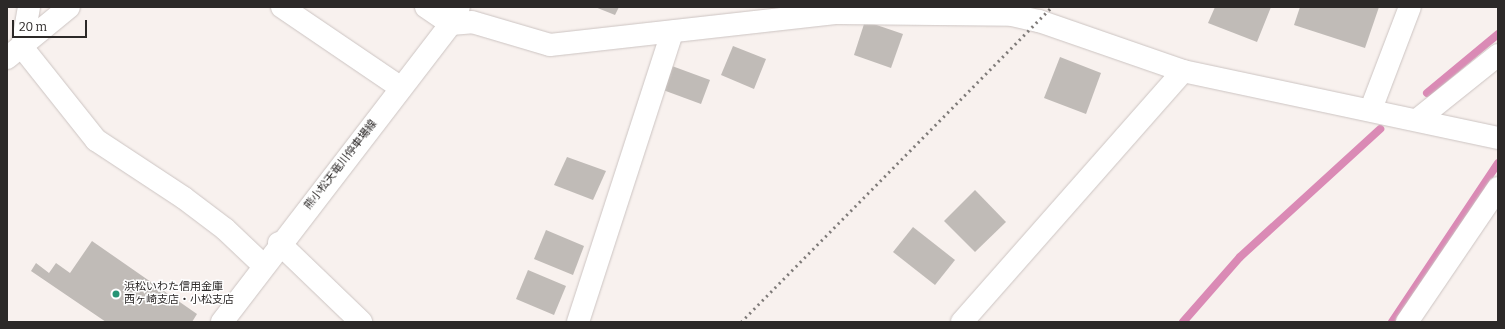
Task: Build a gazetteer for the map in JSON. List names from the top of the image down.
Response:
{
  "streets": {
    "street": ["熊小松天竜川停車場線"]
  },
  "places": ["浜松いわた信用金庫 西ヶ崎支店・小松支店"],
  "scale_bar": "20 m"
}
